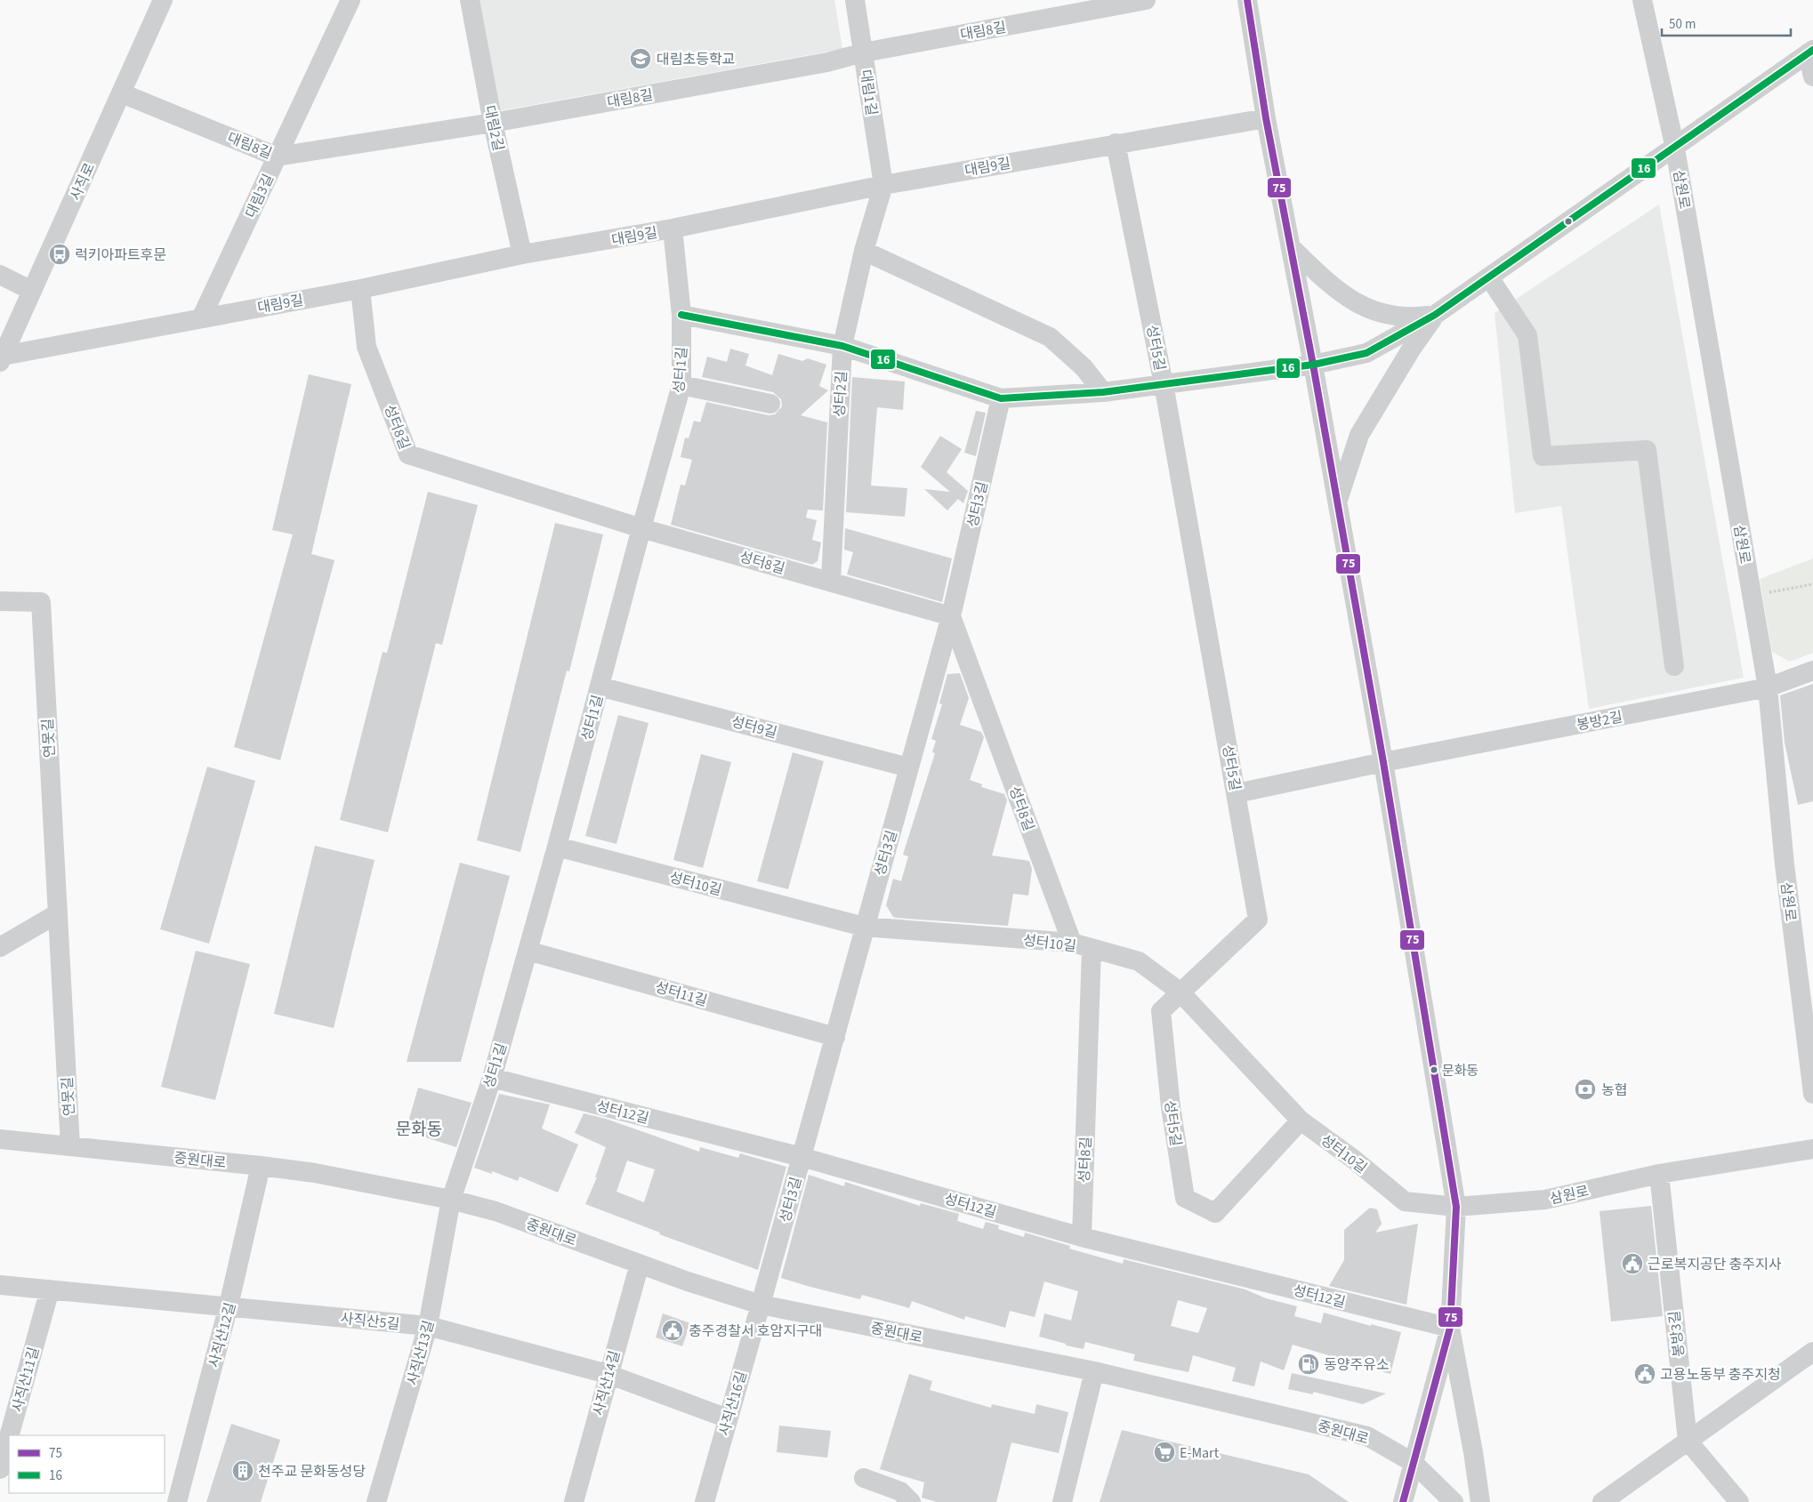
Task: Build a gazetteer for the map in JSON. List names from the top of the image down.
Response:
{
  "streets": {
    "street": [
      "대림8길",
      "대림1길",
      "대림2길",
      "대림9길",
      "사직로",
      "삼원로",
      "대림3길",
      "성터5길",
      "성터1길",
      "성터2길",
      "성터8길",
      "성터3길",
      "봉방2길",
      "성터9길",
      "연못길",
      "성터10길",
      "성터11길",
      "성터12길",
      "중원대로",
      "사직산5길",
      "봉방3길",
      "사직산12길",
      "사직산13길",
      "사직산11길",
      "사직산14길",
      "사직산16길"
    ]
  },
  "crossings": [
    ["대림8길", "대림1길"],
    ["대림8길", "대림2길"],
    ["대림8길", "사직로"],
    ["대림8길", "대림3길"],
    ["대림1길", "대림9길"],
    ["대림1길", "성터2길"],
    ["대림2길", "대림9길"],
    ["대림9길", "사직로"],
    ["대림9길", "대림3길"],
    ["대림9길", "성터5길"],
    ["대림9길", "성터1길"],
    ["대림9길", "성터2길"],
    ["대림9길", "성터8길"],
    ["삼원로", "봉방2길"],
    ["삼원로", "성터10길"],
    ["삼원로", "봉방3길"],
    ["성터5길", "봉방2길"],
    ["성터5길", "성터10길"],
    ["성터1길", "성터8길"],
    ["성터1길", "성터9길"],
    ["성터1길", "성터10길"],
    ["성터1길", "성터11길"],
    ["성터1길", "성터12길"],
    ["성터1길", "중원대로"],
    ["성터1길", "사직산13길"],
    ["성터2길", "성터8길"],
    ["성터8길", "성터3길"],
    ["성터8길", "성터10길"],
    ["성터8길", "성터12길"],
    ["성터3길", "성터9길"],
    ["성터3길", "성터10길"],
    ["성터3길", "성터11길"],
    ["성터3길", "성터12길"],
    ["성터3길", "중원대로"],
    ["성터3길", "사직산16길"],
    ["연못길", "중원대로"],
    ["중원대로", "사직산12길"],
    ["중원대로", "사직산13길"],
    ["중원대로", "사직산14길"],
    ["중원대로", "사직산16길"],
    ["사직산5길", "사직산12길"],
    ["사직산5길", "사직산13길"],
    ["사직산5길", "사직산11길"],
    ["사직산5길", "사직산14길"],
    ["사직산5길", "사직산16길"]
  ],
  "districts": ["문화동"],
  "places": {
    "school or university": ["대림초등학교"],
    "bus stop": ["럭키아파트후문"],
    "other": ["문화동"],
    "bank": ["농협"],
    "public building": ["근로복지공단 충주지사", "충주경찰서 호암지구대", "고용노동부 충주지청"],
    "fuel station": ["동양주유소"],
    "supermarket": ["E-Mart"],
    "building": ["천주교 문화동성당"]
  },
  "lines": ["transit line 75", "transit line 16"],
  "legend": ["75", "16"],
  "scale_bar": "50 m"
}
